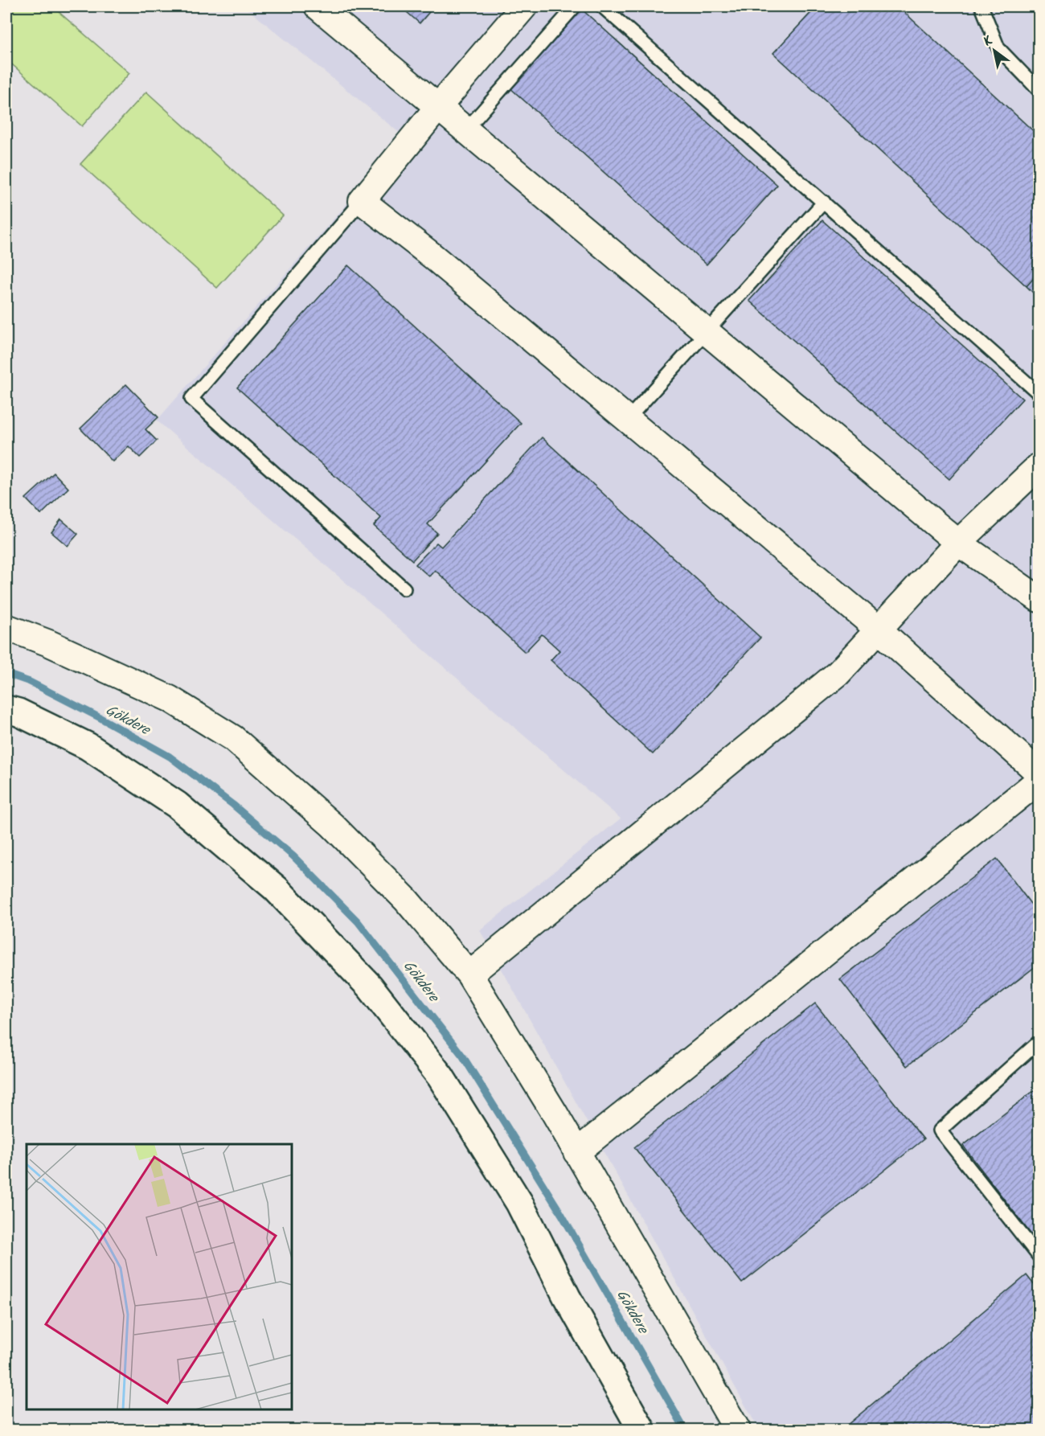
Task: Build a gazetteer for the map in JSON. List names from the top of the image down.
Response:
{
  "water": ["Gökdere"],
  "north": "top left"
}
